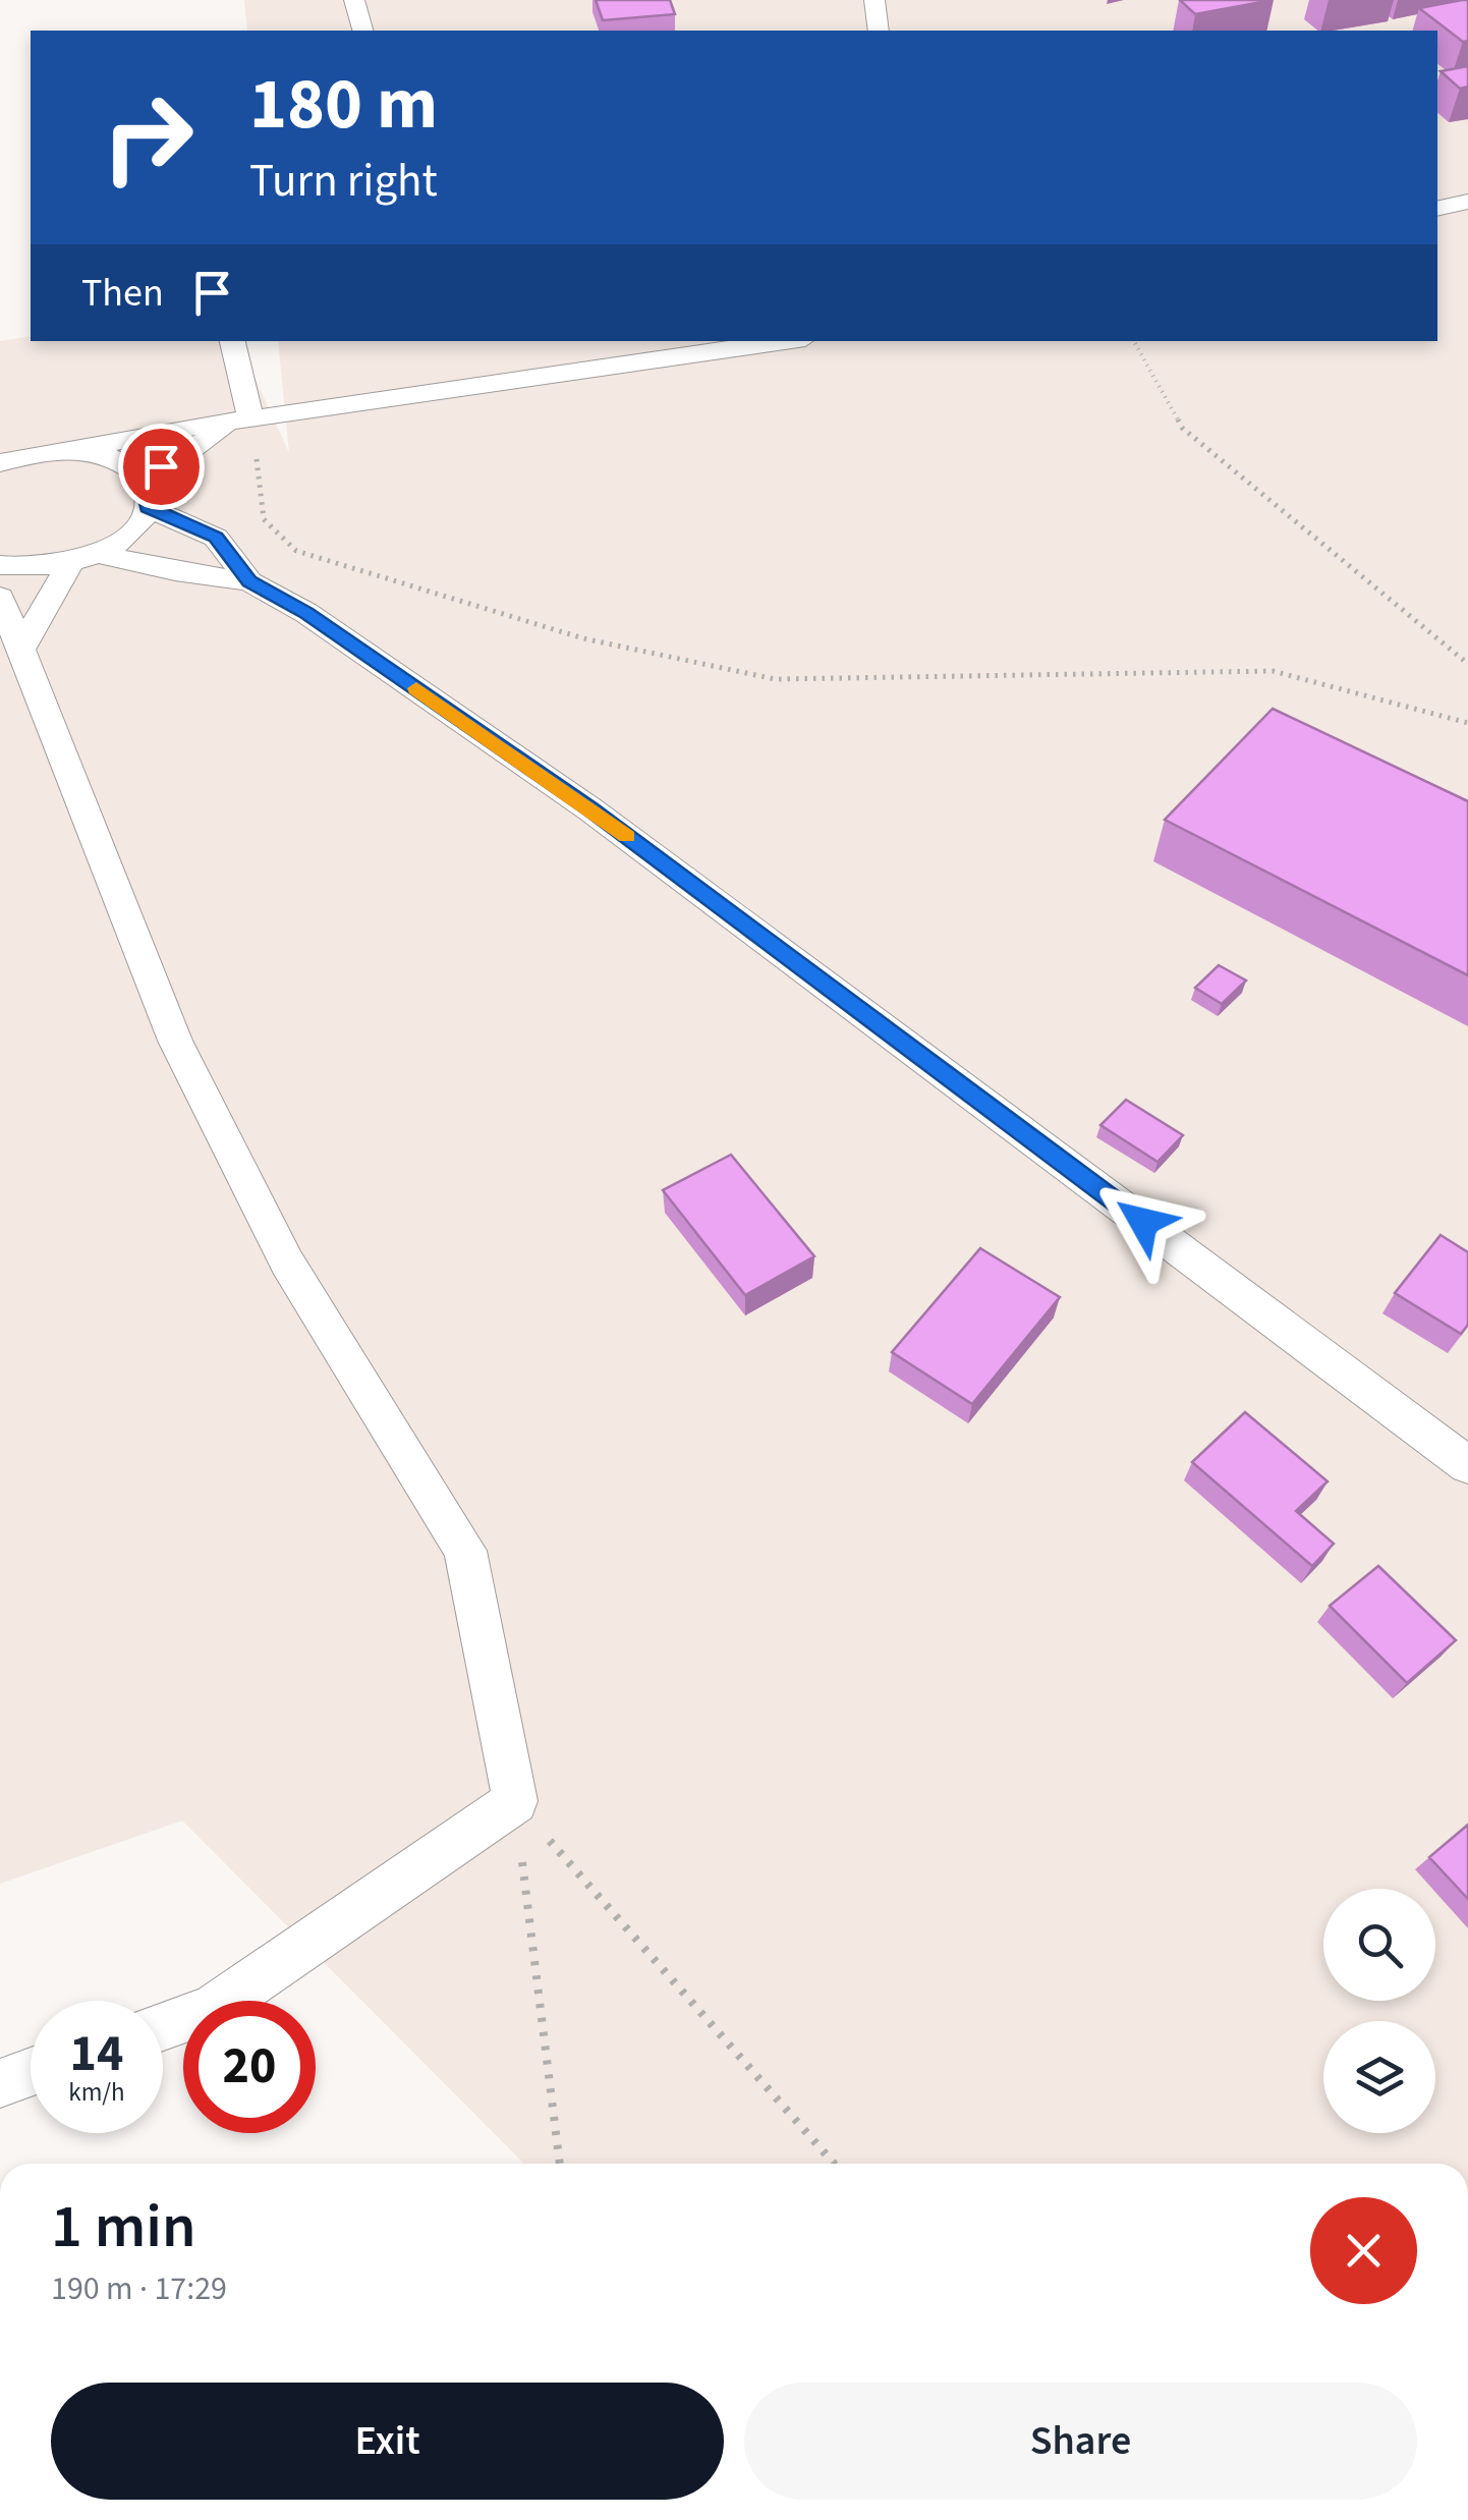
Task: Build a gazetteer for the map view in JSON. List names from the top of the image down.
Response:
{
  "page": {
    "turn": ["180 m", "Turn right"],
    "then": "Then",
    "speed": "14 km/h",
    "limit": "20",
    "heading": ["1 min", "190 m · 17:29"],
    "buttons": ["Exit", "Share"]
  }
}
